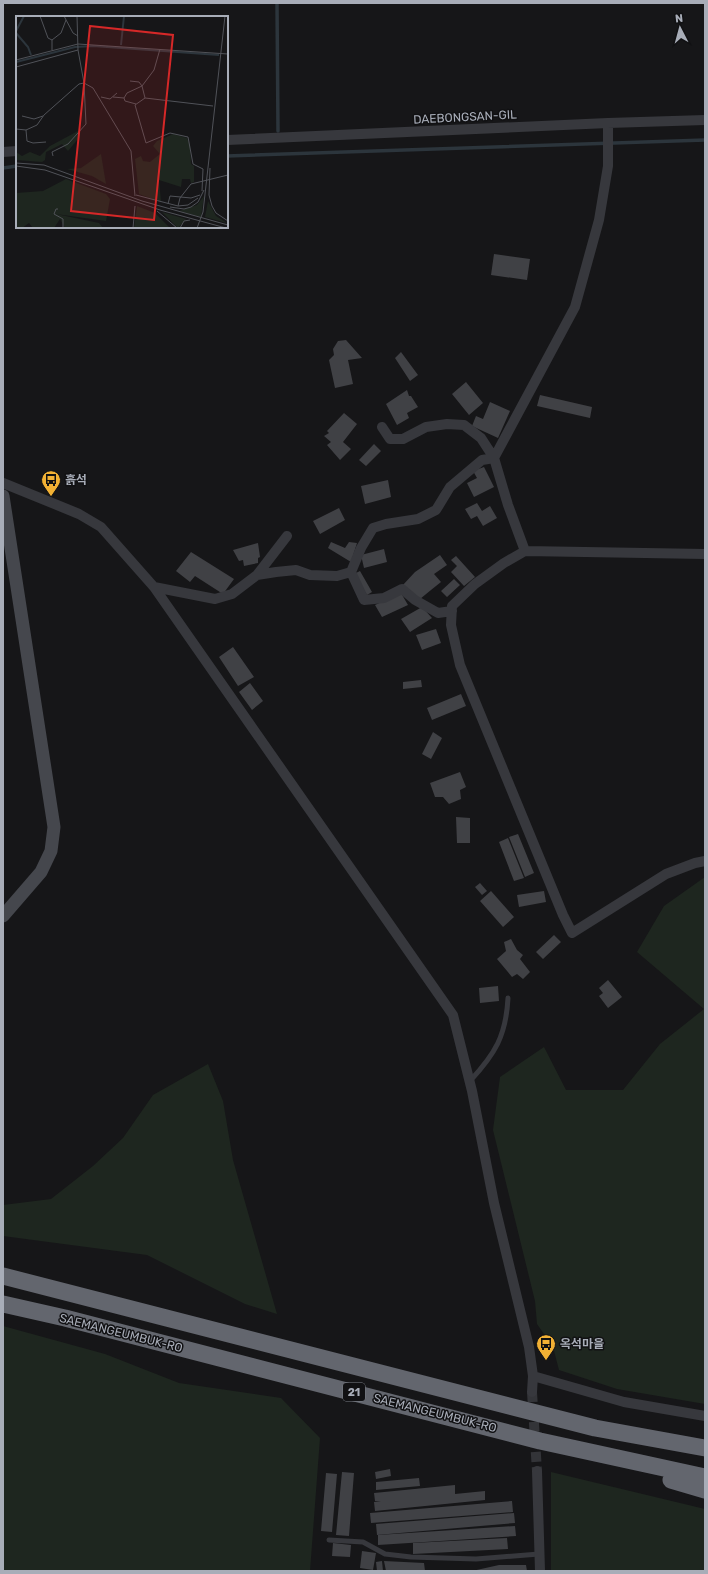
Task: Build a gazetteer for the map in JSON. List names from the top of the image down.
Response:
{
  "streets": {
    "highway": ["SAEMANGEUMBUK-RO", "21"],
    "street": ["DAEBONGSAN-GIL"]
  },
  "places": {
    "bus stop": ["흙석", "옥석마을"]
  },
  "north": "top"
}
